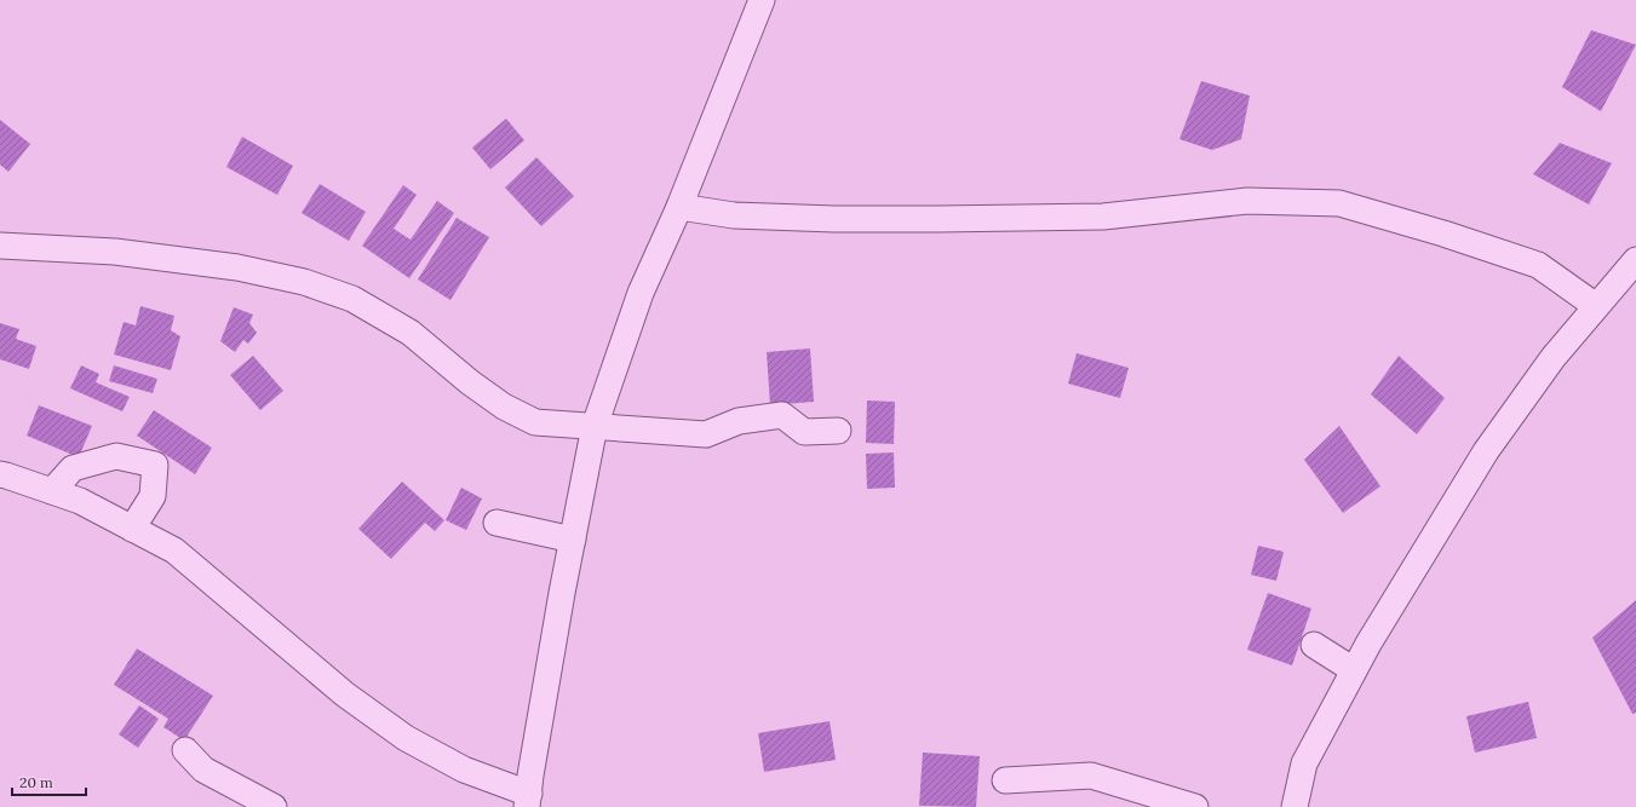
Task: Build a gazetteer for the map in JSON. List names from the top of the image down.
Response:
{
  "scale_bar": "20 m"
}
